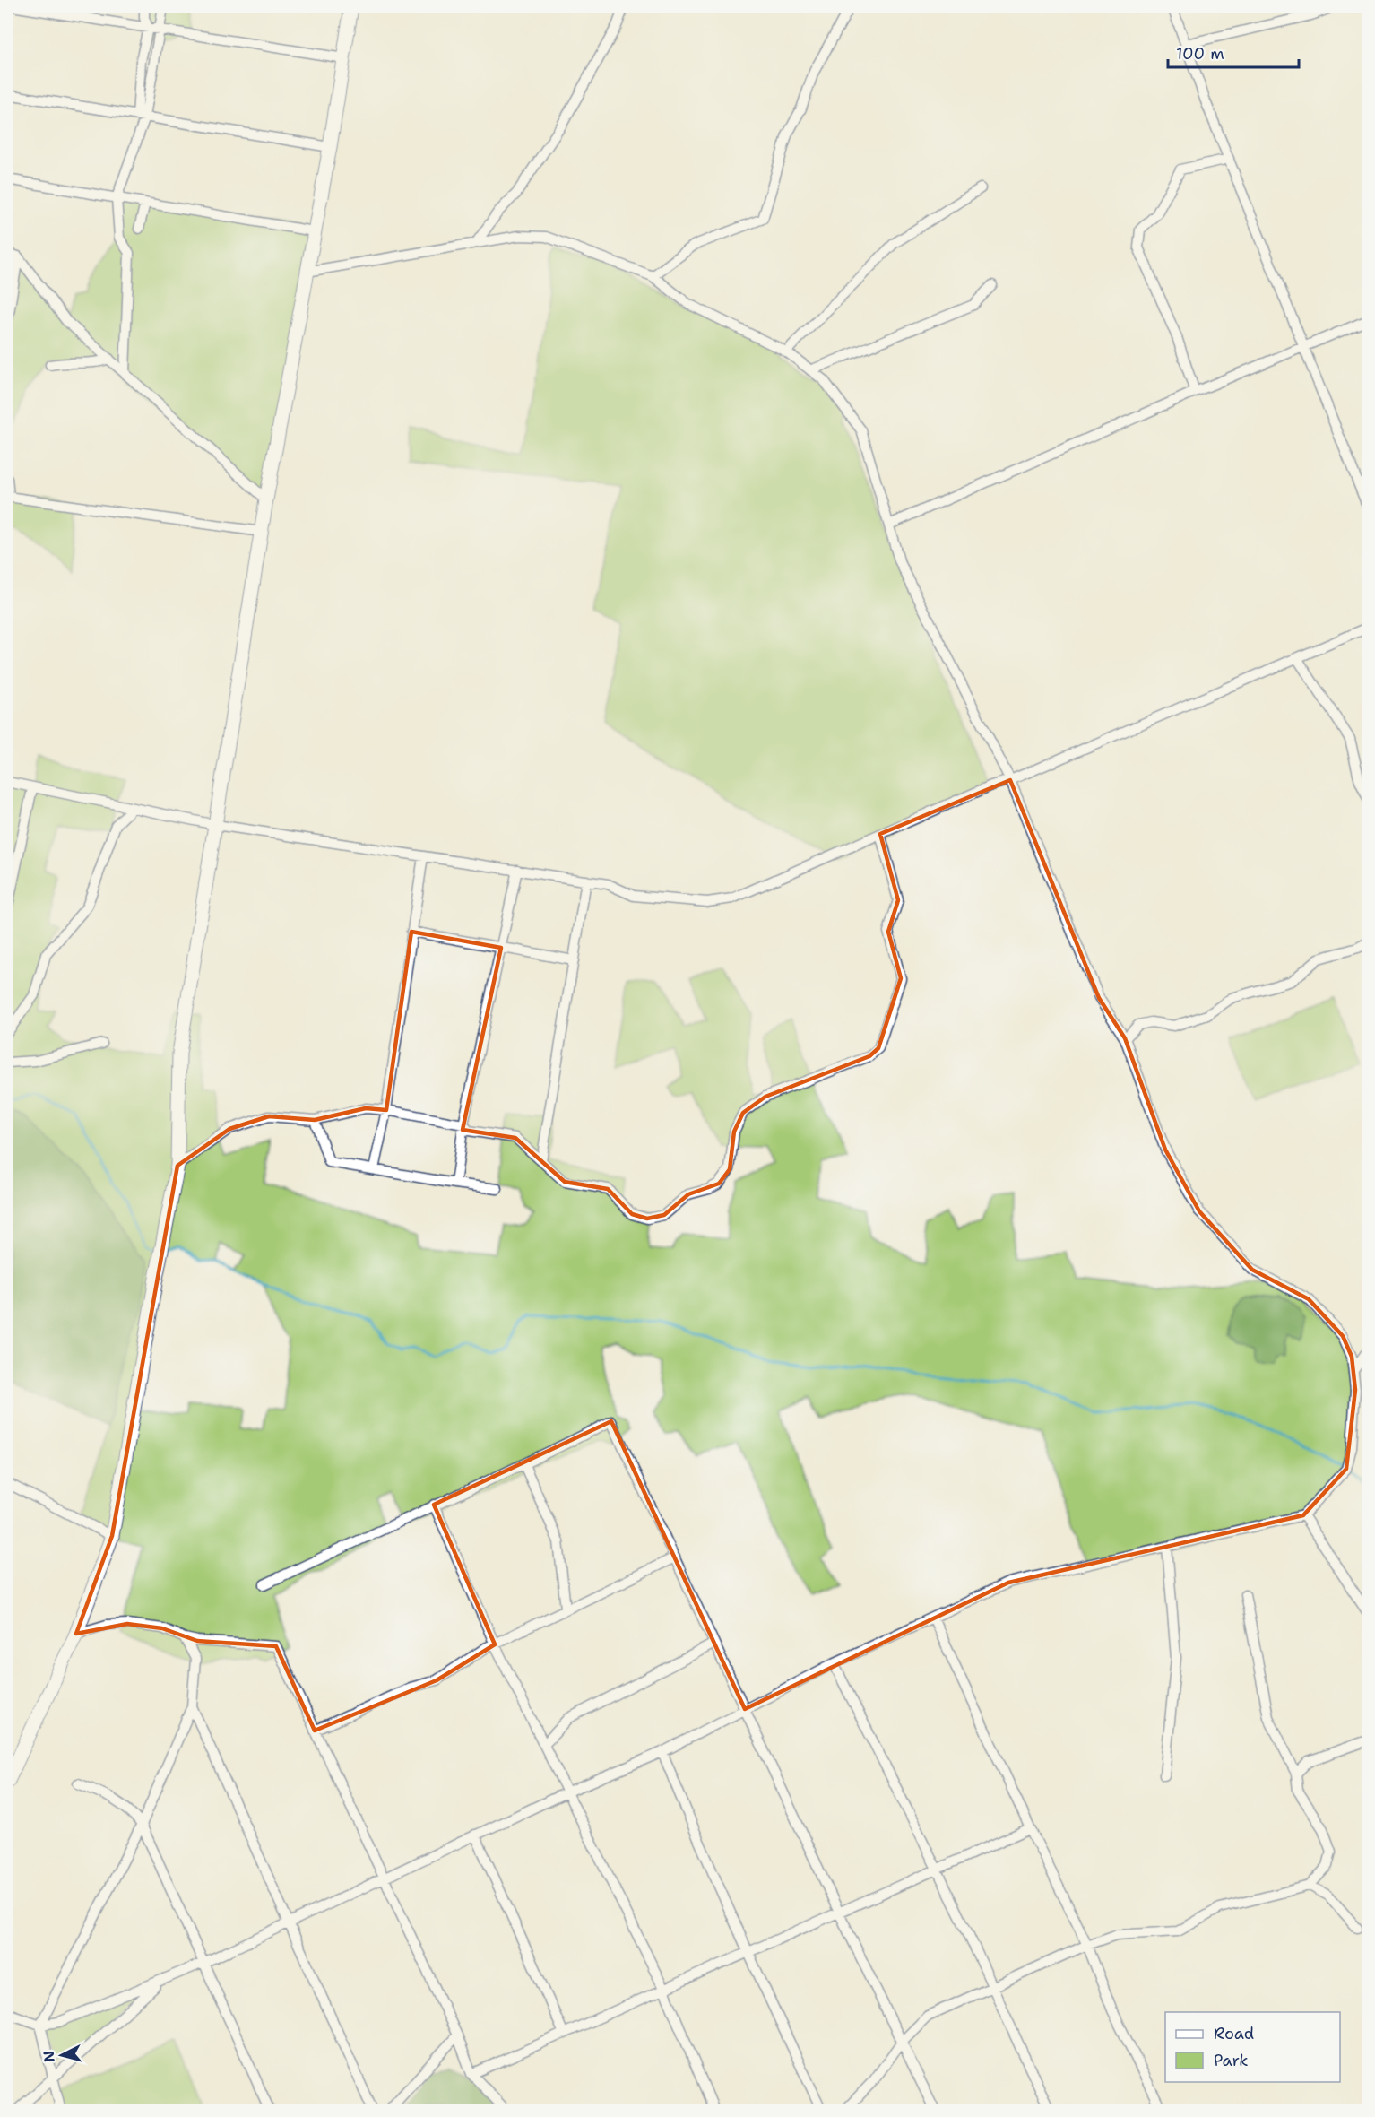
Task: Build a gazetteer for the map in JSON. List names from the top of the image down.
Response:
{
  "legend": ["Road", "Park"],
  "scale_bar": "100 m",
  "north": "left"
}
